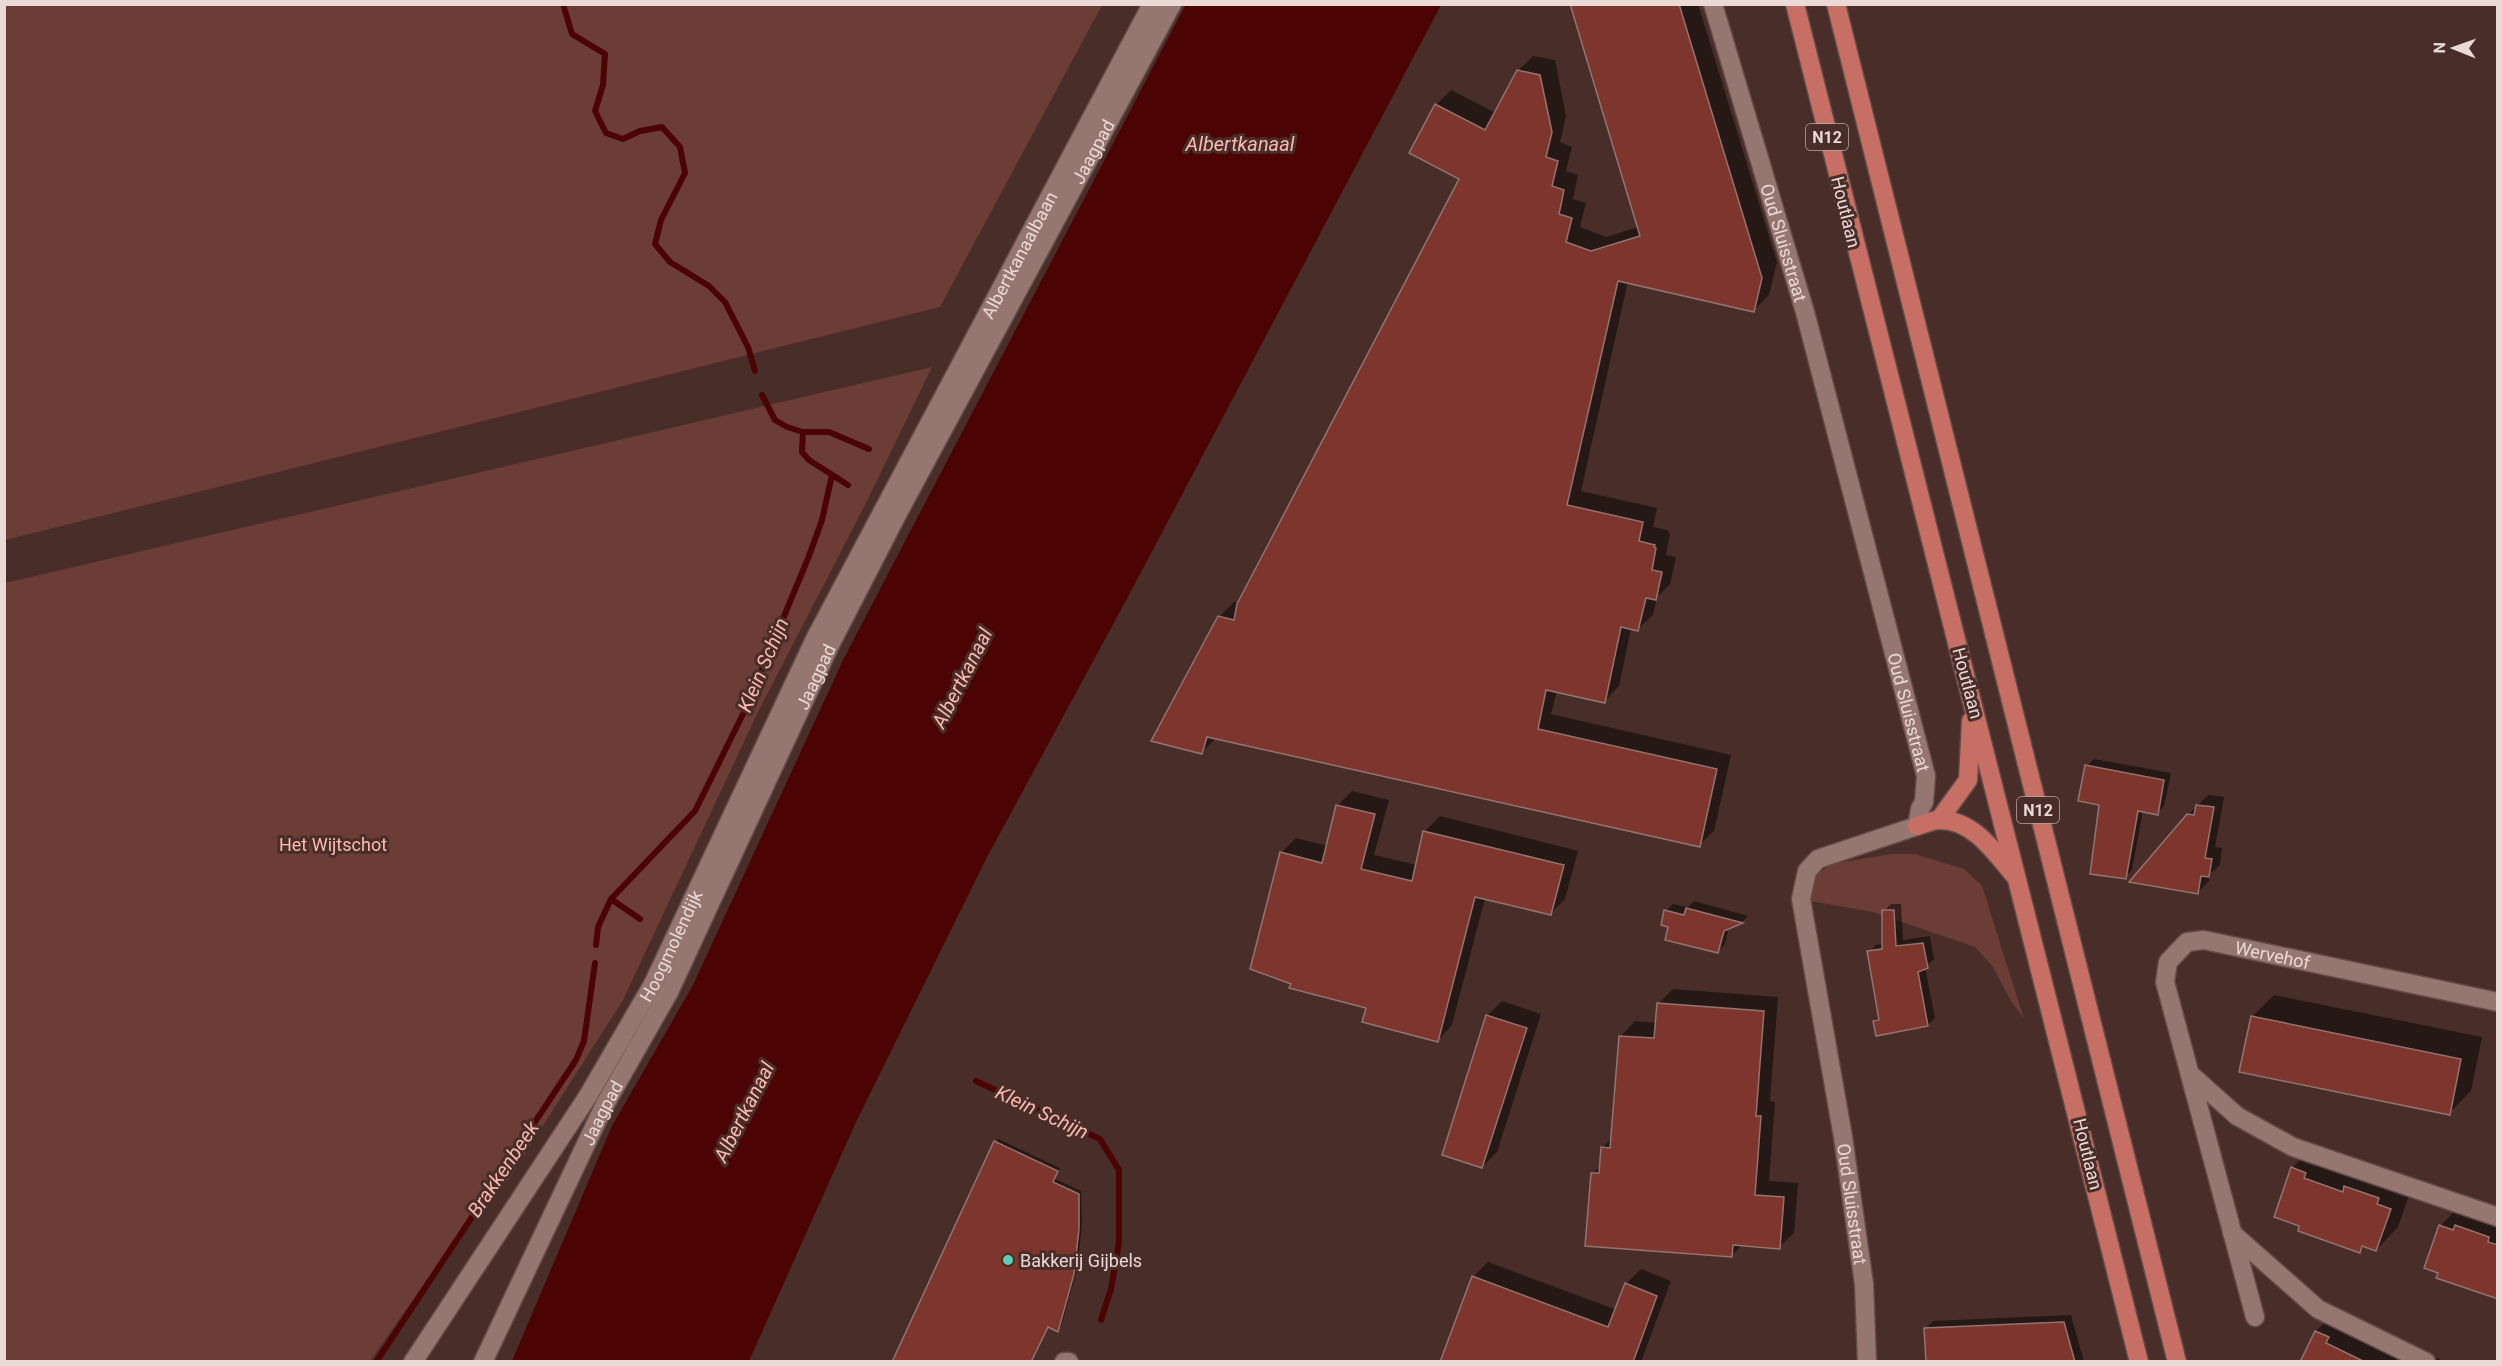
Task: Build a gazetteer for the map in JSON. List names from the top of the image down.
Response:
{
  "streets": {
    "main road": ["N12", "Houtlaan"],
    "street": [
      "Jaagpad",
      "Oud Sluisstraat",
      "Albertkanaalbaan",
      "Hoogmolendijk",
      "Wervehof"
    ]
  },
  "crossings": [
    ["Albertkanaalbaan", "Hoogmolendijk"]
  ],
  "water": ["Albertkanaal", "Klein Schijn", "Brakkenbeek"],
  "parks": ["Het Wijtschot"],
  "places": ["Bakkerij Gijbels"],
  "north": "left"
}
